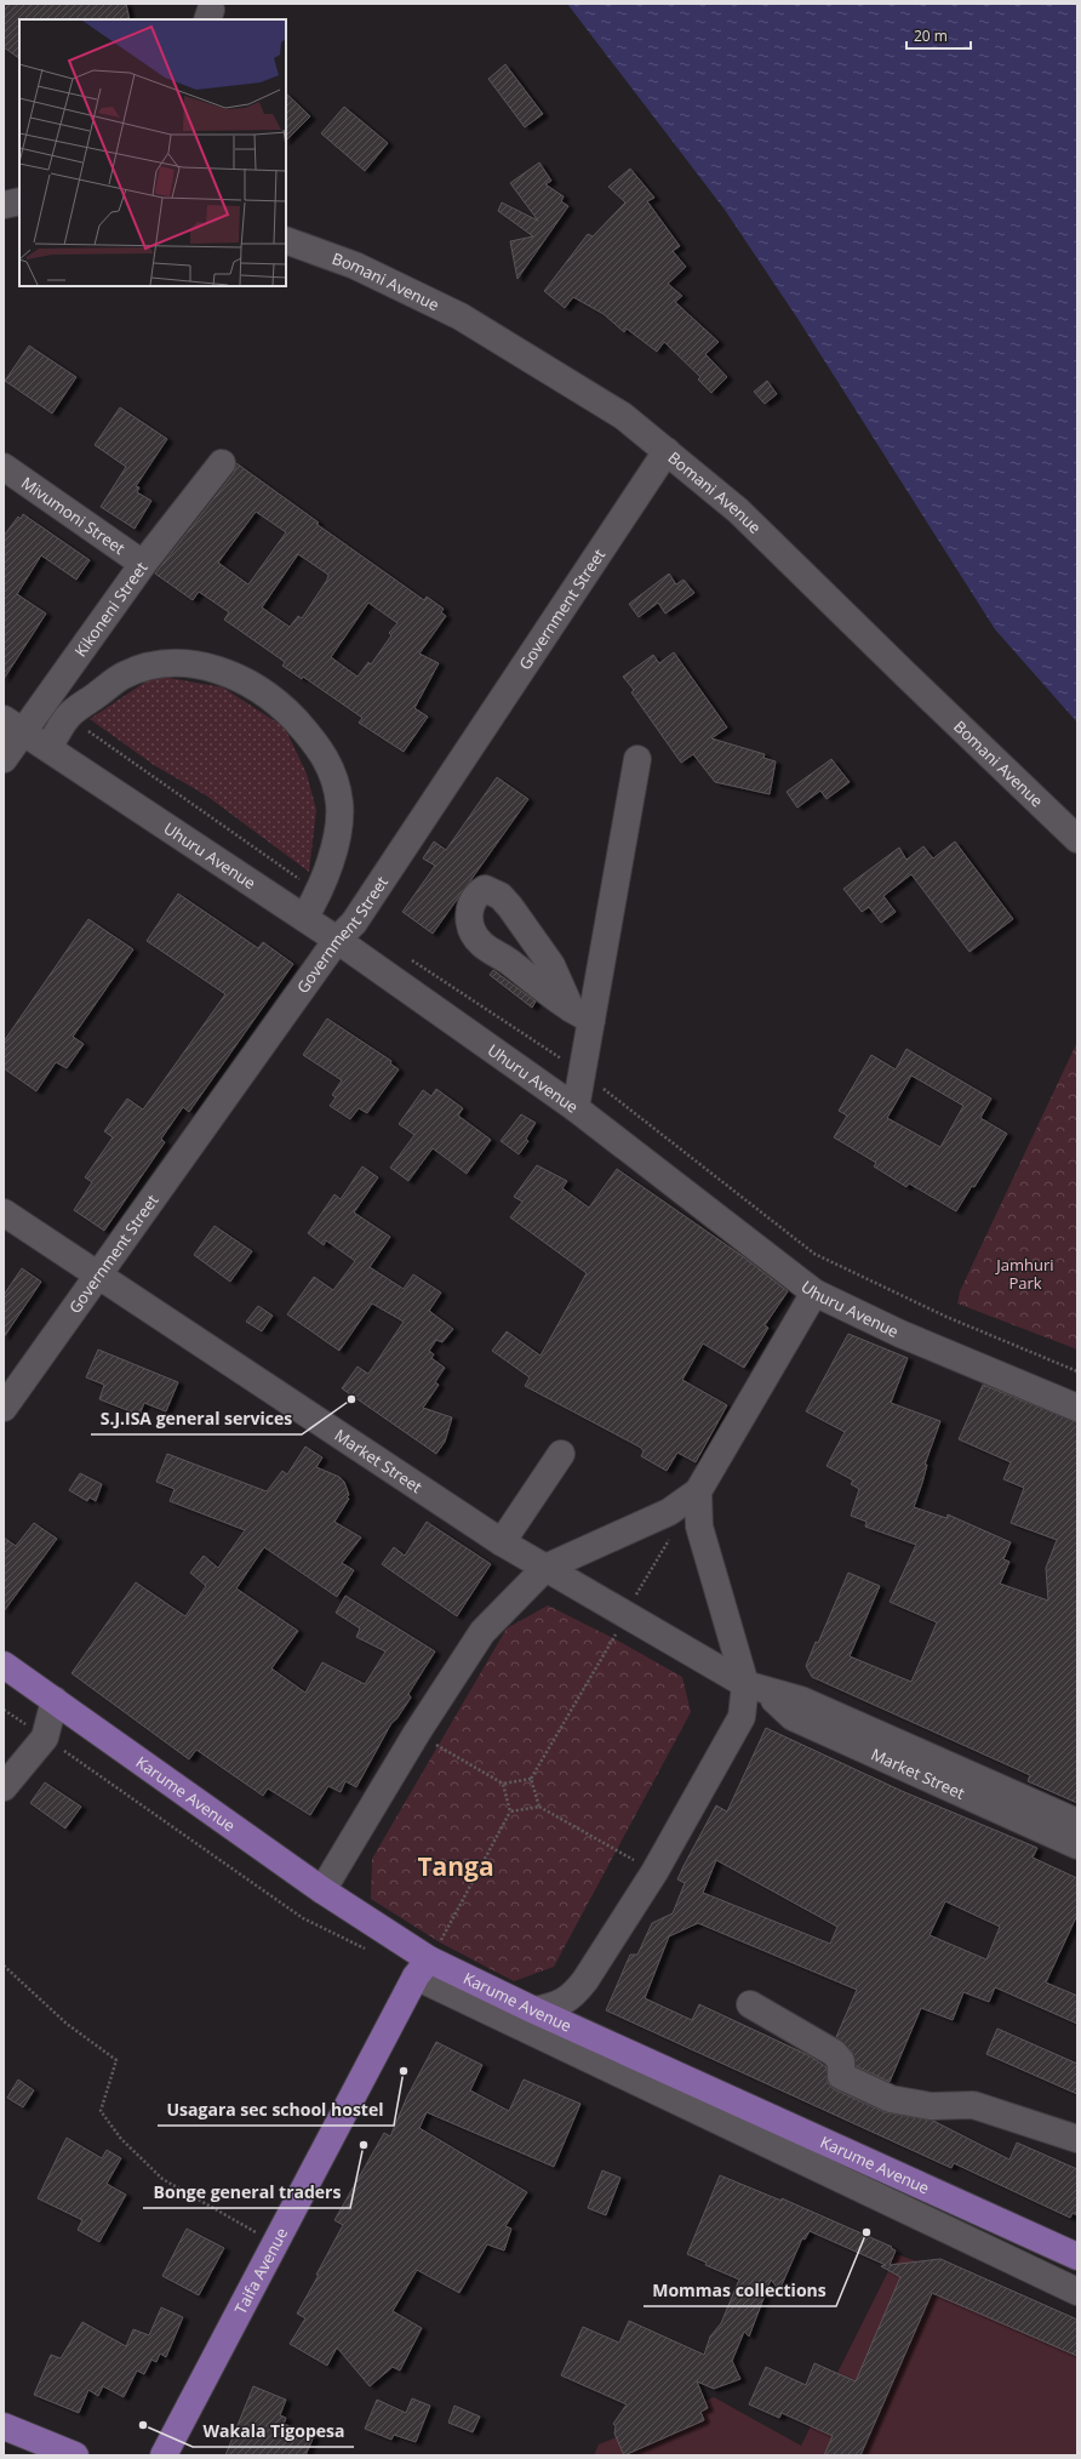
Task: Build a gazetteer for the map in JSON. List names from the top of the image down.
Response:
{
  "streets": {
    "main road": ["Karume Avenue", "Taifa Avenue"],
    "street": [
      "Bomani Avenue",
      "Mivumoni Street",
      "Government Street",
      "Kikoneni Street",
      "Uhuru Avenue",
      "Market Street"
    ]
  },
  "crossings": [
    ["Bomani Avenue", "Government Street"],
    ["Mivumoni Street", "Kikoneni Street"],
    ["Government Street", "Uhuru Avenue"],
    ["Government Street", "Market Street"],
    ["Kikoneni Street", "Uhuru Avenue"],
    ["Karume Avenue", "Taifa Avenue"]
  ],
  "districts": ["Tanga"],
  "parks": ["Jamhuri Park"],
  "places": [
    "S.J.ISA general services",
    "Usagara sec school hostel",
    "Bonge general traders",
    "Mommas collections",
    "Wakala Tigopesa"
  ],
  "scale_bar": "20 m"
}
